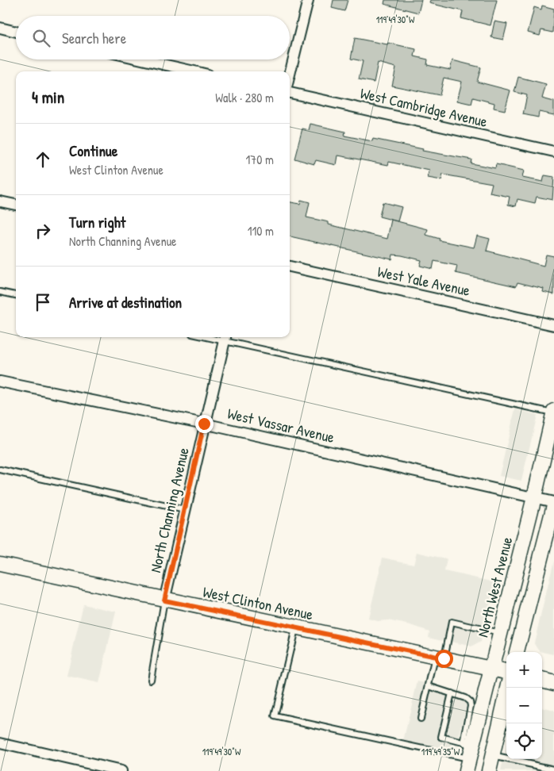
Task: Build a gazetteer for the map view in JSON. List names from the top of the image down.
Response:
{
  "streets": {
    "main road": ["North West Avenue", "West Clinton Avenue"],
    "street": [
      "West Cambridge Avenue",
      "West Yale Avenue",
      "West Vassar Avenue",
      "North Channing Avenue"
    ]
  },
  "crossings": [
    ["West Vassar Avenue", "North Channing Avenue"],
    ["West Vassar Avenue", "North West Avenue"],
    ["North Channing Avenue", "West Clinton Avenue"],
    ["North West Avenue", "West Clinton Avenue"]
  ],
  "page": {
    "search": "Search here",
    "heading": ["4 min", "Walk · 280 m"],
    "list": [
      ["Continue", "West Clinton Avenue", "170 m"],
      ["Turn right", "North Channing Avenue", "110 m"],
      "Arrive at destination"
    ],
    "map_buttons": ["+", "−"]
  },
  "coordinates": ["119°49'30\"W", "119°49'35\"W"]
}
